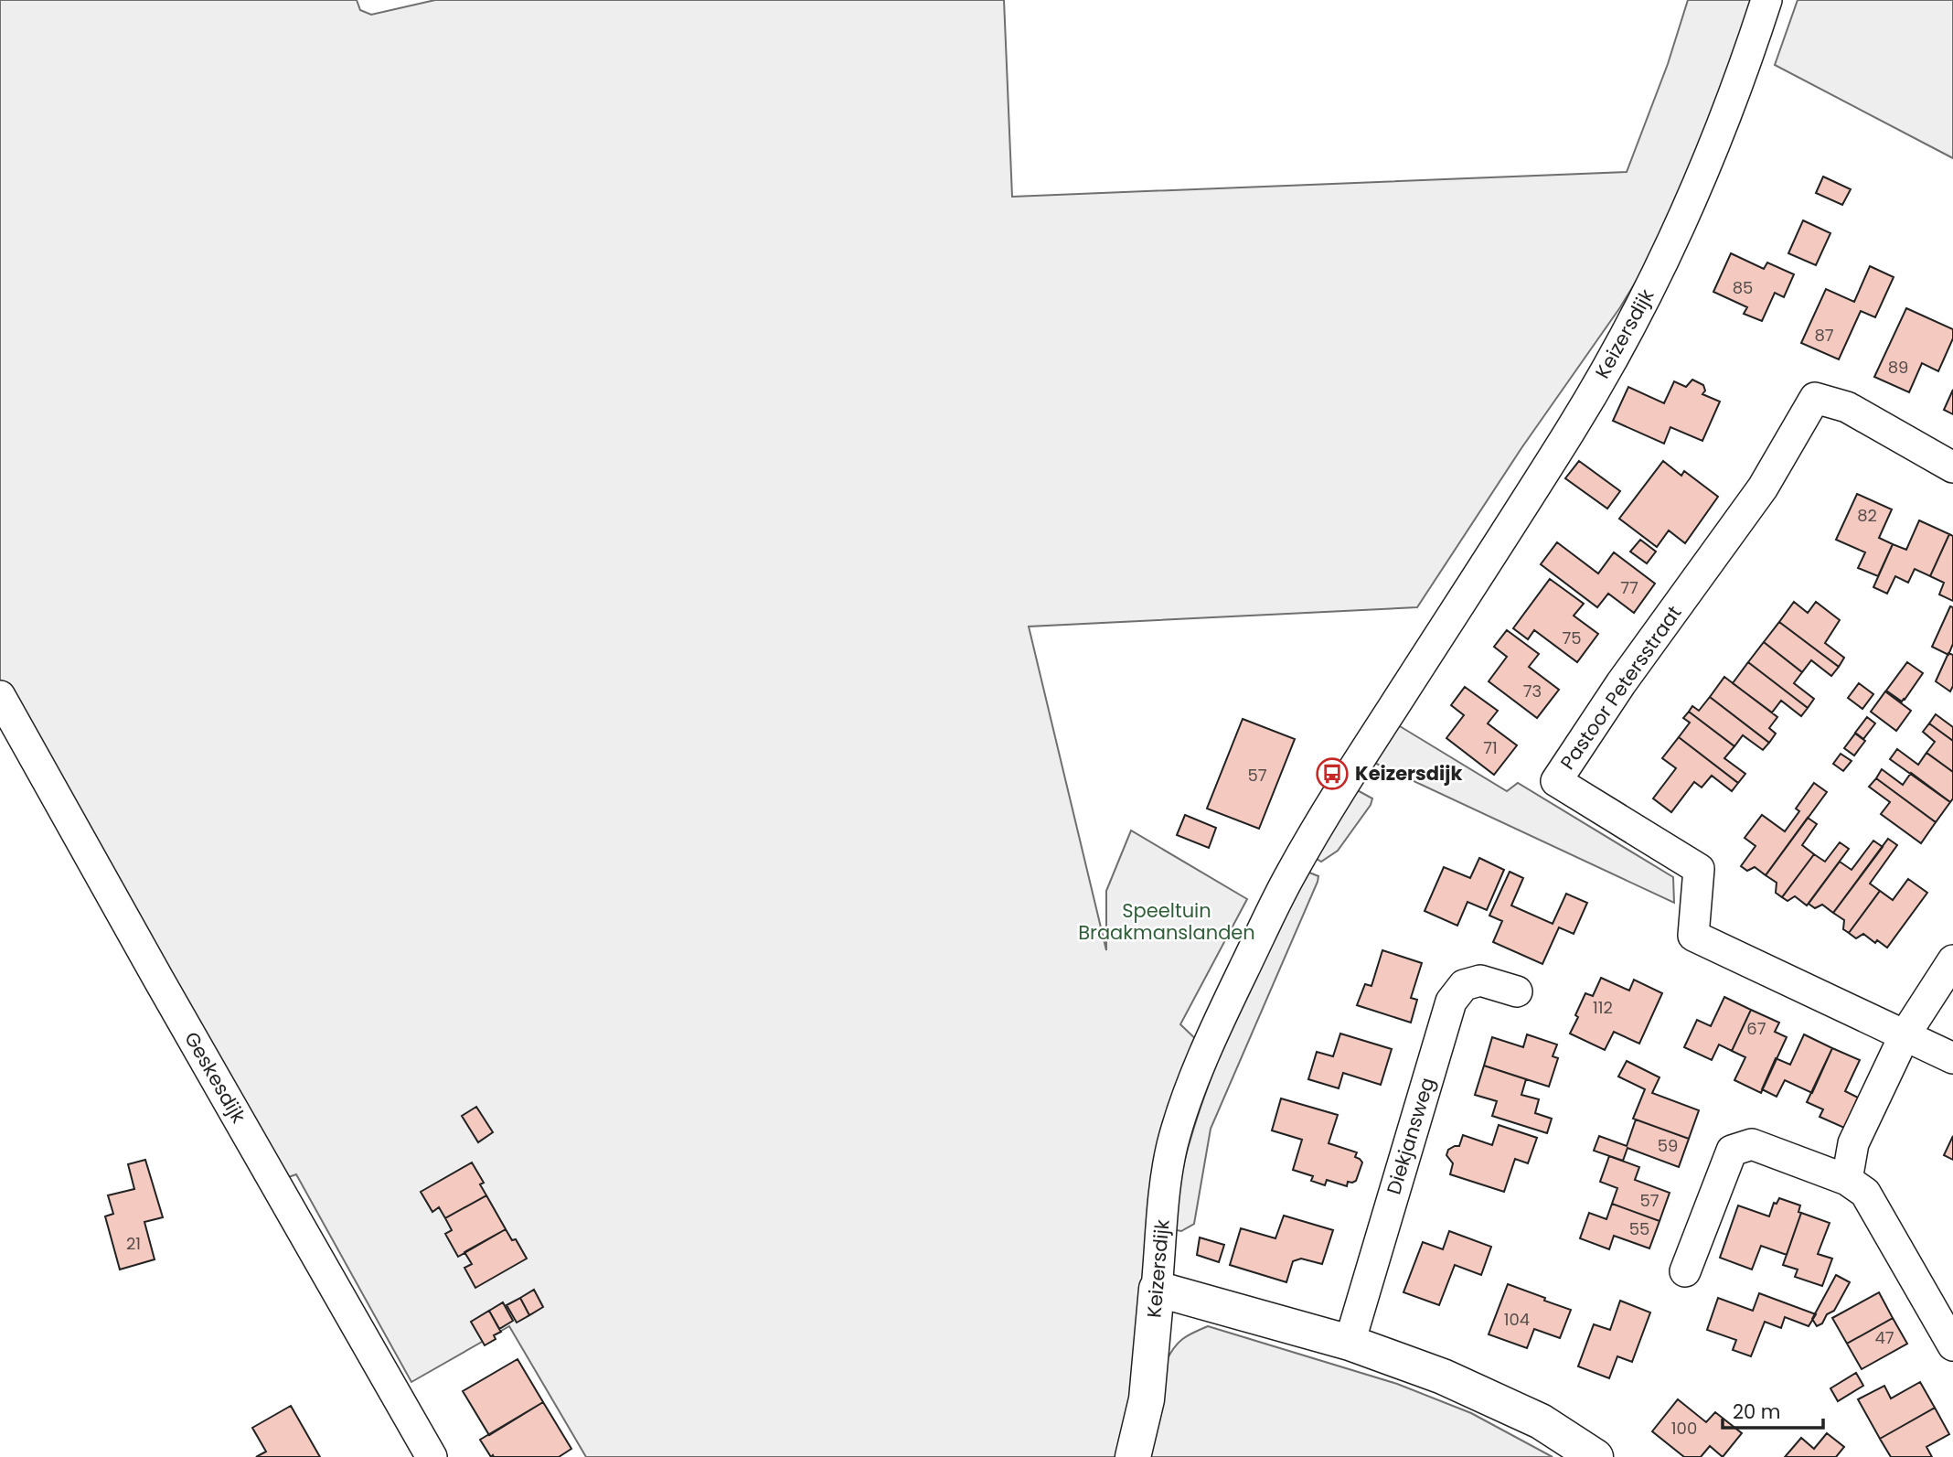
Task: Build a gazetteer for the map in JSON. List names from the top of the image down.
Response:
{
  "streets": {
    "street": [
      "Keizersdijk",
      "Pastoor Petersstraat",
      "Geskesdijk",
      "Diekjansweg"
    ]
  },
  "parks": ["Speeltuin Braakmanslanden"],
  "places": {
    "bus stop": ["Keizersdijk"]
  },
  "house_numbers": [
    "85",
    "87",
    "89",
    "82",
    "77",
    "75",
    "73",
    "71",
    "57",
    "112",
    "67",
    "59",
    "57",
    "55",
    "21",
    "104",
    "47",
    "100"
  ],
  "scale_bar": "20 m"
}
